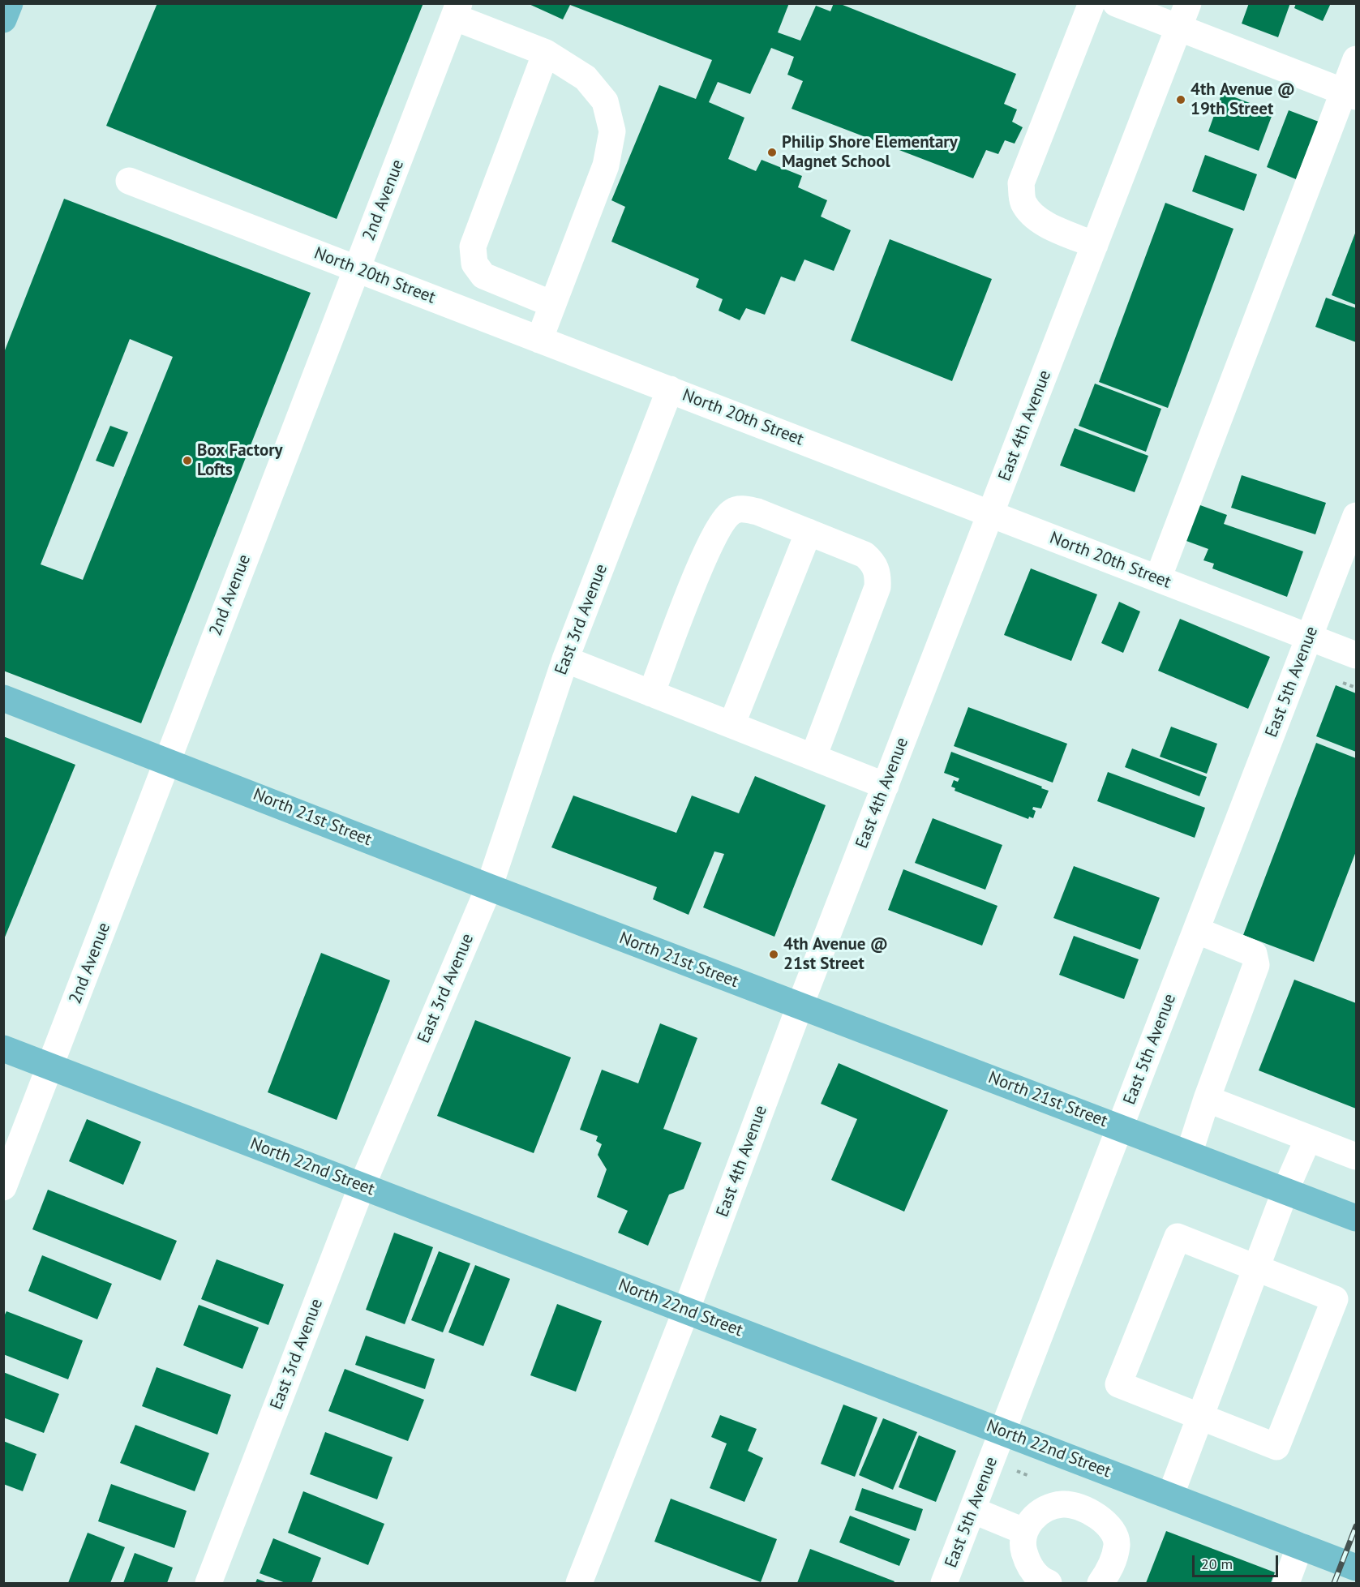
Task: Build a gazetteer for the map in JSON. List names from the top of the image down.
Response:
{
  "streets": {
    "main road": ["North 21st Street", "North 22nd Street"],
    "street": [
      "2nd Avenue",
      "North 20th Street",
      "East 4th Avenue",
      "East 3rd Avenue",
      "East 5th Avenue"
    ]
  },
  "crossings": [
    ["2nd Avenue", "North 20th Street"],
    ["2nd Avenue", "North 21st Street"],
    ["2nd Avenue", "North 22nd Street"],
    ["North 20th Street", "East 4th Avenue"],
    ["North 20th Street", "East 3rd Avenue"],
    ["North 20th Street", "East 5th Avenue"],
    ["East 4th Avenue", "North 21st Street"],
    ["East 4th Avenue", "North 22nd Street"],
    ["East 3rd Avenue", "North 21st Street"],
    ["East 3rd Avenue", "North 22nd Street"],
    ["East 5th Avenue", "North 21st Street"],
    ["East 5th Avenue", "North 22nd Street"]
  ],
  "places": [
    "4th Avenue @ 19th Street",
    "Philip Shore Elementary Magnet School",
    "Box Factory Lofts",
    "4th Avenue @ 21st Street"
  ],
  "scale_bar": "20 m"
}
